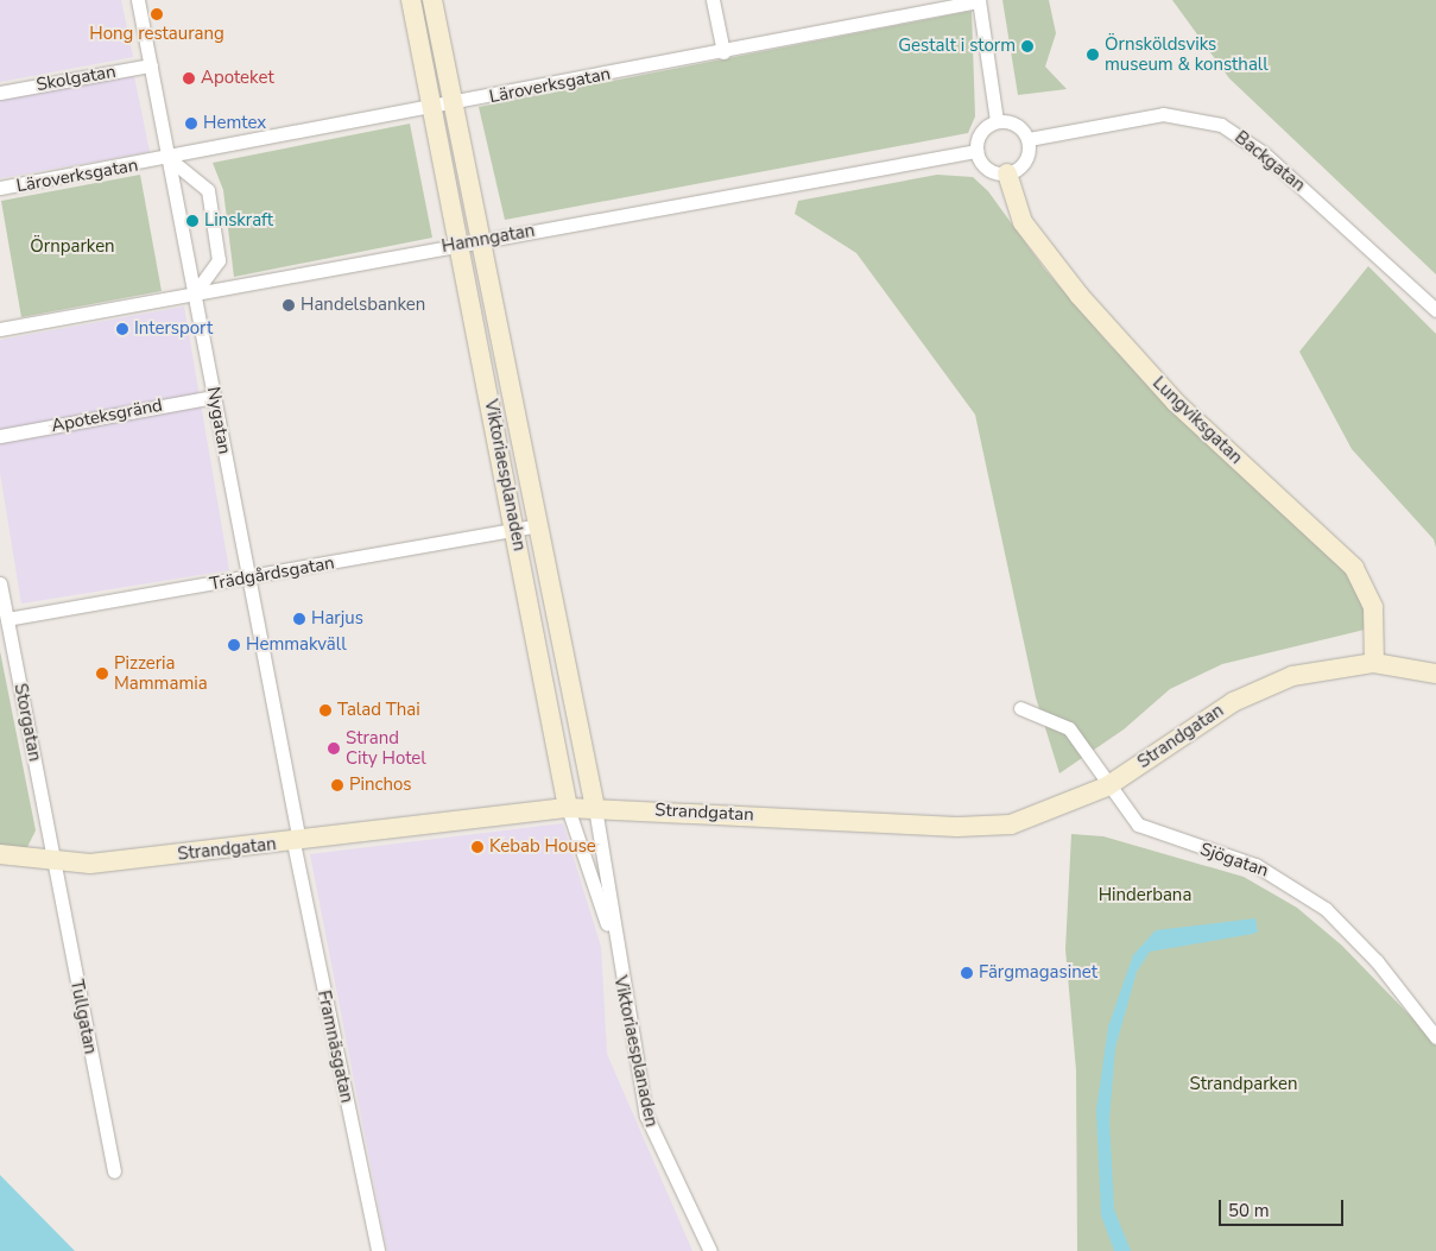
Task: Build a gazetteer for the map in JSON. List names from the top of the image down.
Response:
{
  "streets": {
    "main road": ["Lungviksgatan", "Viktoriaesplanaden", "Strandgatan"],
    "street": [
      "Skolgatan",
      "Läroverksgatan",
      "Backgatan",
      "Hamngatan",
      "Apoteksgränd",
      "Nygatan",
      "Trädgårdsgatan",
      "Storgatan",
      "Sjögatan",
      "Tullgatan",
      "Framnäsgatan"
    ]
  },
  "crossings": [
    ["Skolgatan", "Nygatan"],
    ["Läroverksgatan", "Backgatan"],
    ["Läroverksgatan", "Hamngatan"],
    ["Läroverksgatan", "Nygatan"],
    ["Läroverksgatan", "Lungviksgatan"],
    ["Läroverksgatan", "Viktoriaesplanaden"],
    ["Backgatan", "Hamngatan"],
    ["Backgatan", "Lungviksgatan"],
    ["Hamngatan", "Nygatan"],
    ["Hamngatan", "Lungviksgatan"],
    ["Hamngatan", "Viktoriaesplanaden"],
    ["Apoteksgränd", "Nygatan"],
    ["Nygatan", "Trädgårdsgatan"],
    ["Nygatan", "Strandgatan"],
    ["Nygatan", "Framnäsgatan"],
    ["Lungviksgatan", "Strandgatan"],
    ["Viktoriaesplanaden", "Trädgårdsgatan"],
    ["Viktoriaesplanaden", "Strandgatan"],
    ["Trädgårdsgatan", "Storgatan"],
    ["Storgatan", "Strandgatan"],
    ["Storgatan", "Tullgatan"],
    ["Strandgatan", "Sjögatan"],
    ["Strandgatan", "Tullgatan"],
    ["Strandgatan", "Framnäsgatan"]
  ],
  "parks": ["Örnparken", "Hinderbana", "Strandparken"],
  "places": [
    "Hong restaurang",
    "Gestalt i storm",
    "Örnsköldsviks museum & konsthall",
    "Apoteket",
    "Hemtex",
    "Linskraft",
    "Handelsbanken",
    "Intersport",
    "Harjus",
    "Hemmakväll",
    "Pizzeria Mammamia",
    "Talad Thai",
    "Strand City Hotel",
    "Pinchos",
    "Kebab House",
    "Färgmagasinet"
  ],
  "scale_bar": "50 m"
}
